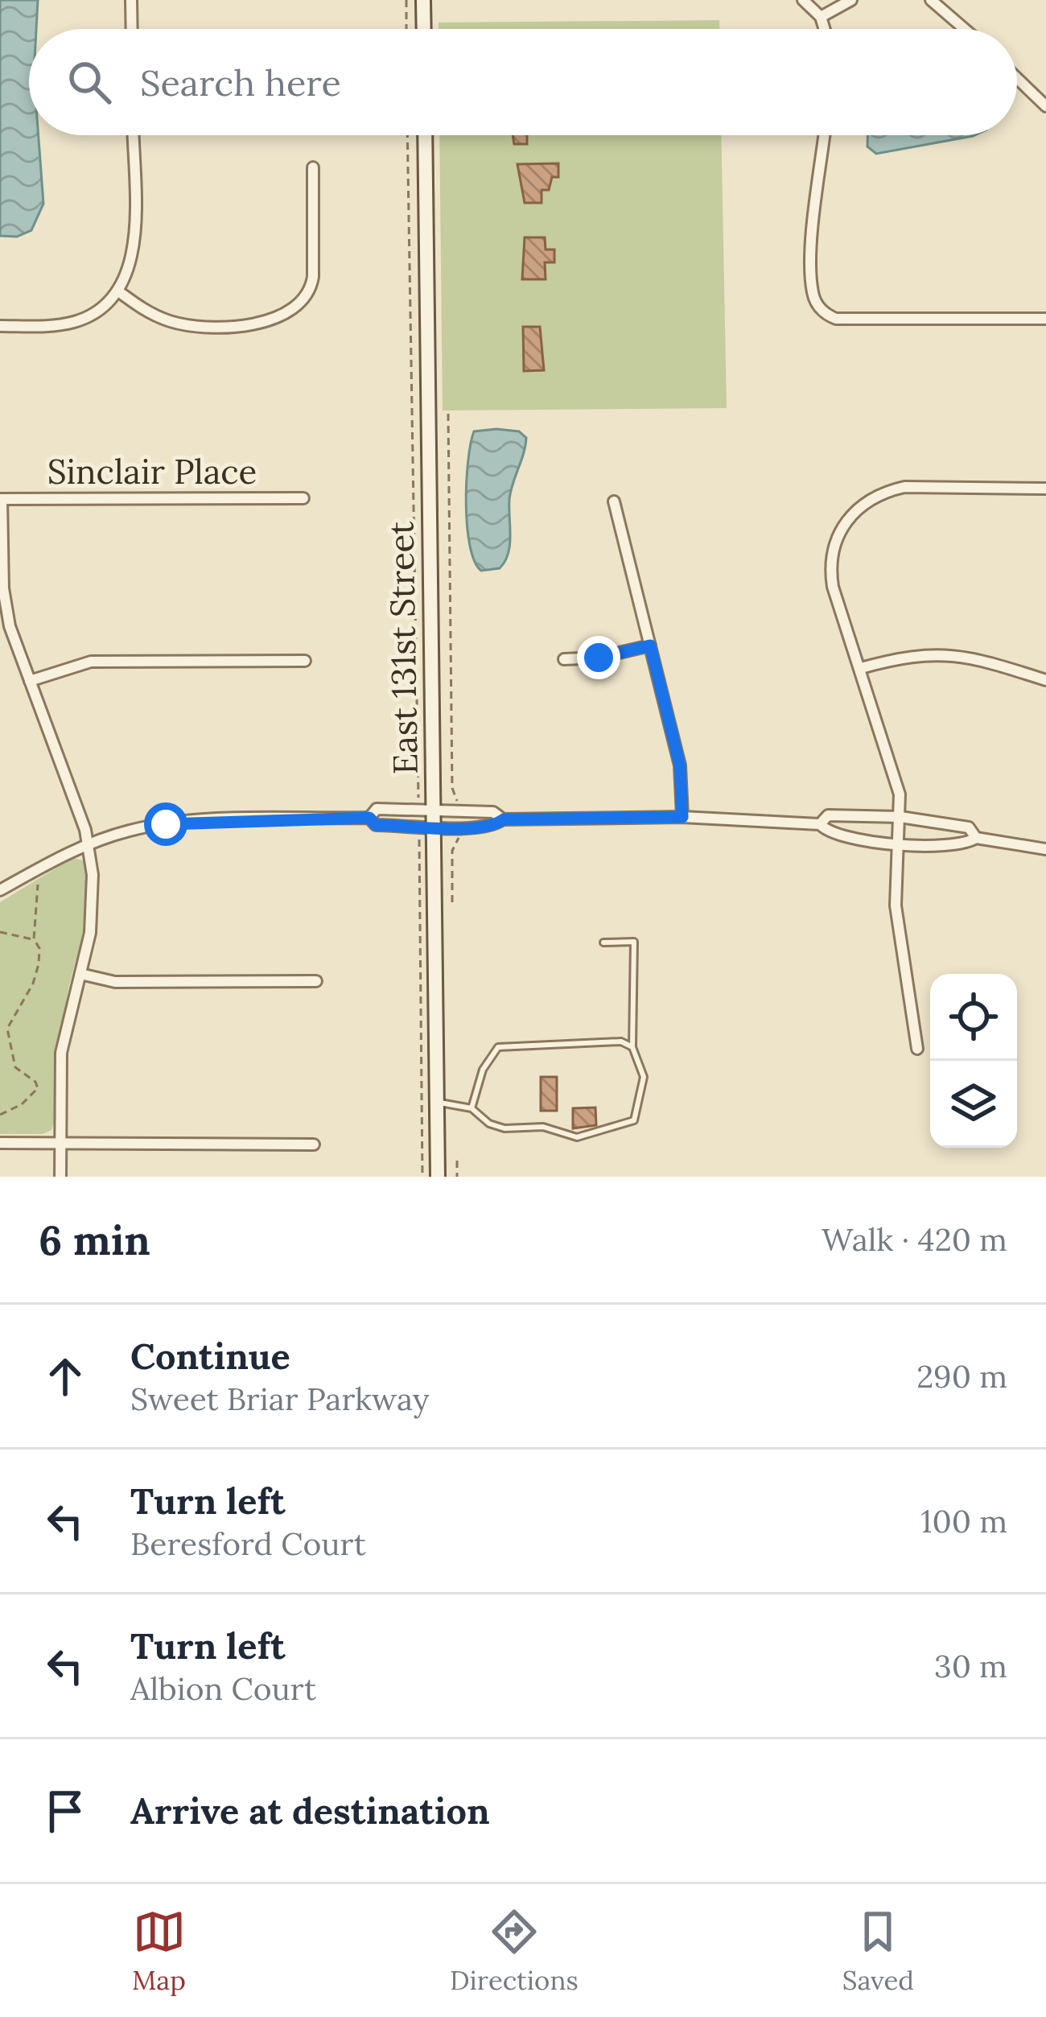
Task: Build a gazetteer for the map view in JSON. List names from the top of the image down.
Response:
{
  "streets": {
    "street": ["Sinclair Place", "East 131st Street"]
  },
  "page": {
    "search": "Search here",
    "heading": ["6 min", "Walk · 420 m"],
    "list": [
      ["Continue", "Sweet Briar Parkway", "290 m"],
      ["Turn left", "Beresford Court", "100 m"],
      ["Turn left", "Albion Court", "30 m"],
      "Arrive at destination"
    ],
    "nav": ["Map", "Directions", "Saved"]
  }
}
